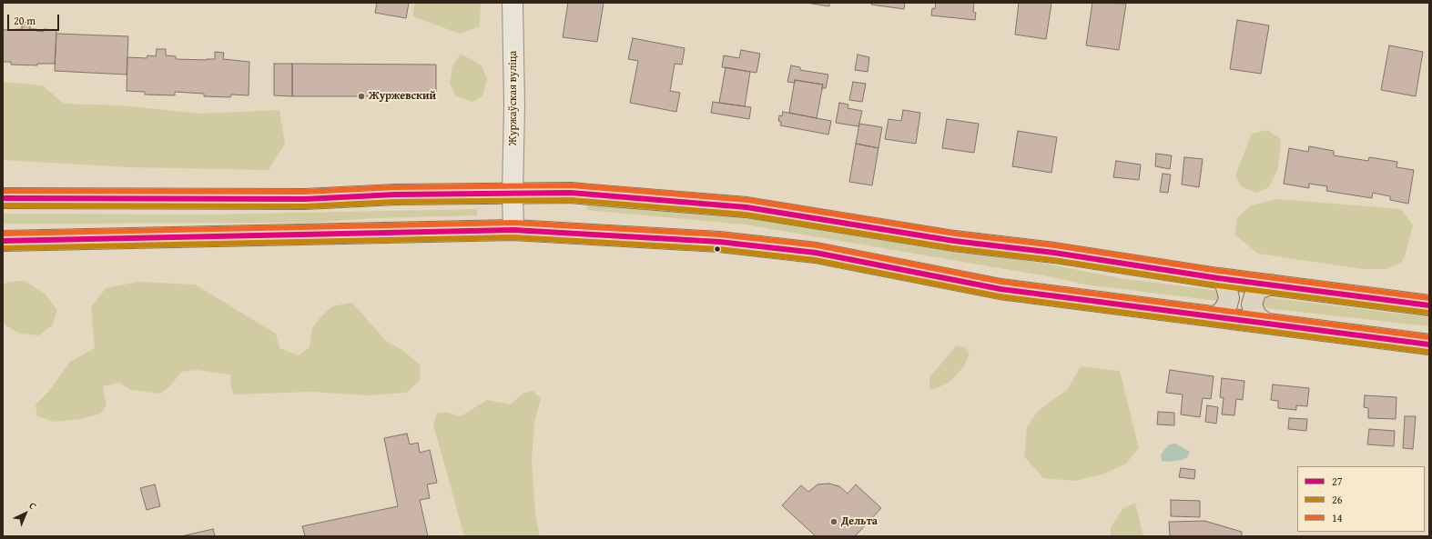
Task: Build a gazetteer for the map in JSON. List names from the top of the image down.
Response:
{
  "streets": {
    "street": ["Журжаўская вуліца"]
  },
  "places": ["Журжевский", "Дельта"],
  "lines": ["transit line 14", "transit line 27", "transit line 26"],
  "legend": ["27", "26", "14"],
  "scale_bar": "20 m",
  "north": "top right"
}
